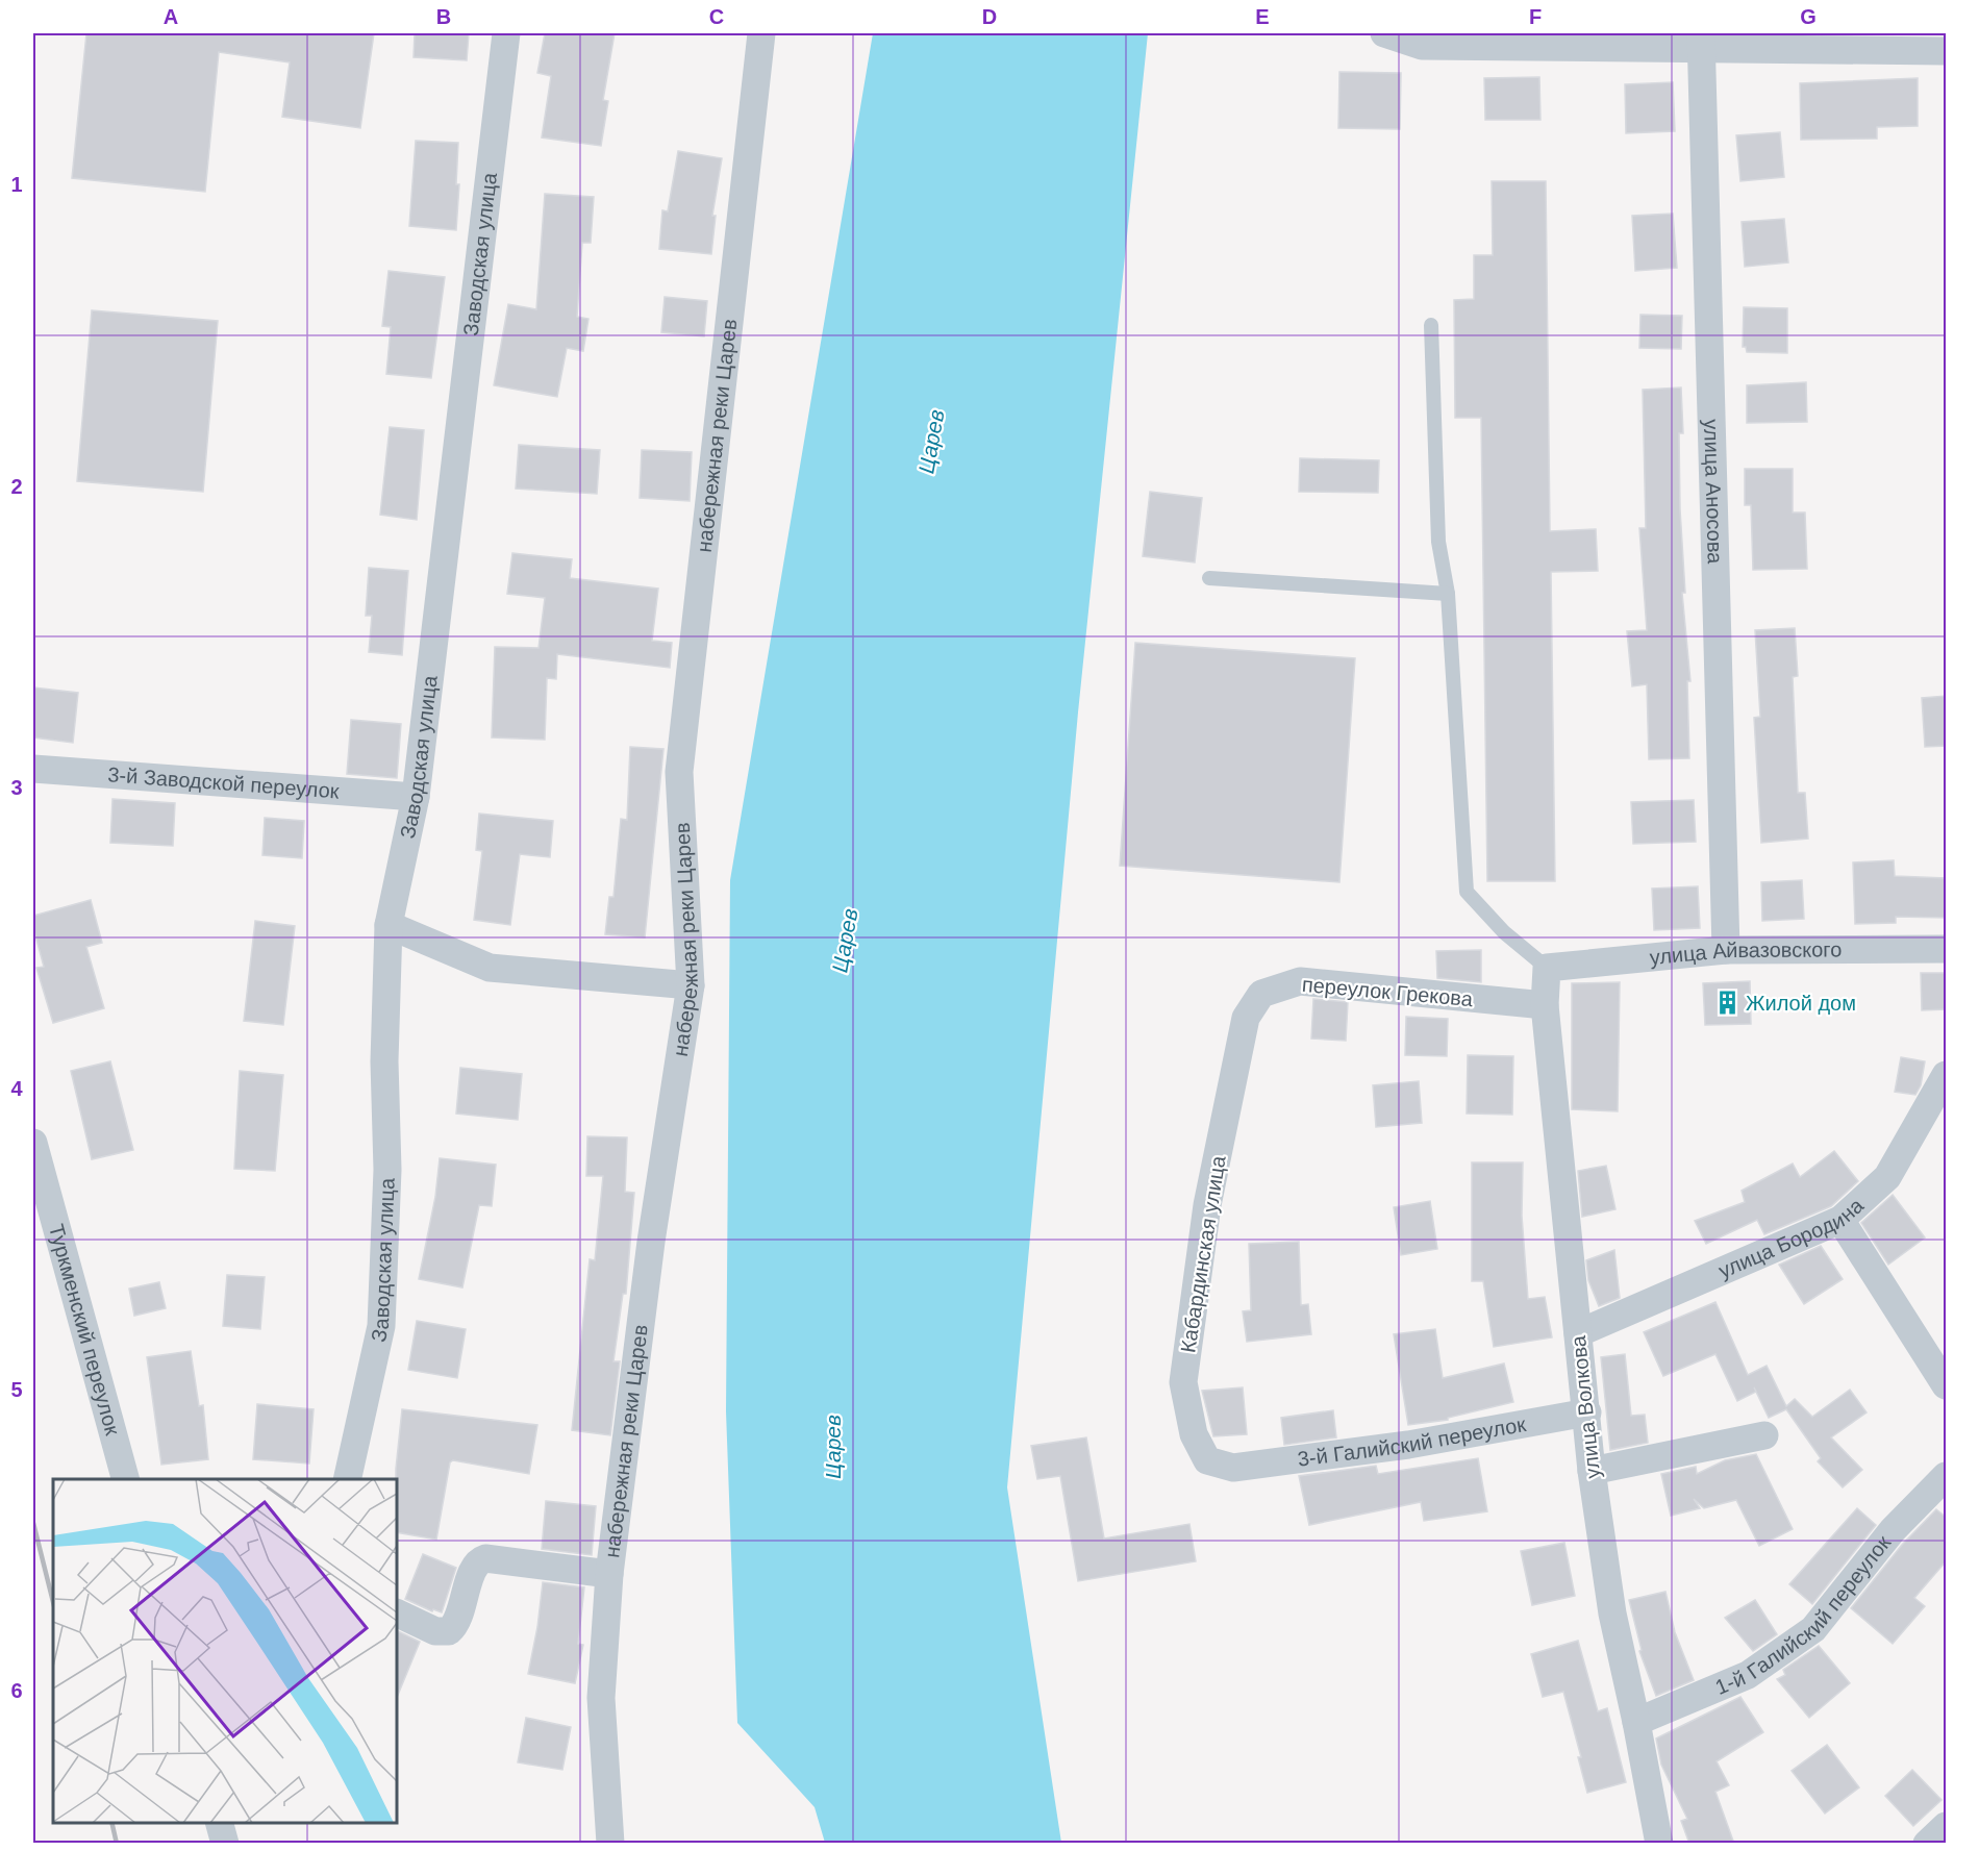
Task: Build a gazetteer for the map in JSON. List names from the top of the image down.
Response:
{
  "streets": {
    "street": [
      "Заводская улица",
      "набережная реки Царев",
      "улица Аносова",
      "3-й Заводской переулок",
      "улица Айвазовского",
      "переулок Грекова",
      "улица Бородина",
      "Кабардинская улица",
      "Туркменский переулок",
      "улица Волкова",
      "3-й Галийский переулок",
      "1-й Галийский переулок"
    ]
  },
  "crossings": [
    ["Заводская улица", "3-й Заводской переулок"],
    ["улица Аносова", "улица Айвазовского"],
    ["улица Айвазовского", "улица Волкова"],
    ["переулок Грекова", "Кабардинская улица"],
    ["переулок Грекова", "улица Волкова"],
    ["улица Бородина", "улица Волкова"],
    ["Кабардинская улица", "3-й Галийский переулок"],
    ["улица Волкова", "3-й Галийский переулок"],
    ["улица Волкова", "1-й Галийский переулок"]
  ],
  "water": ["Царев"],
  "places": {
    "building": ["Жилой дом"]
  },
  "grid": {
    "columns": [
      "A",
      "B",
      "C",
      "D",
      "E",
      "F",
      "G"
    ],
    "rows": [
      "1",
      "2",
      "3",
      "4",
      "5",
      "6"
    ]
  }
}
